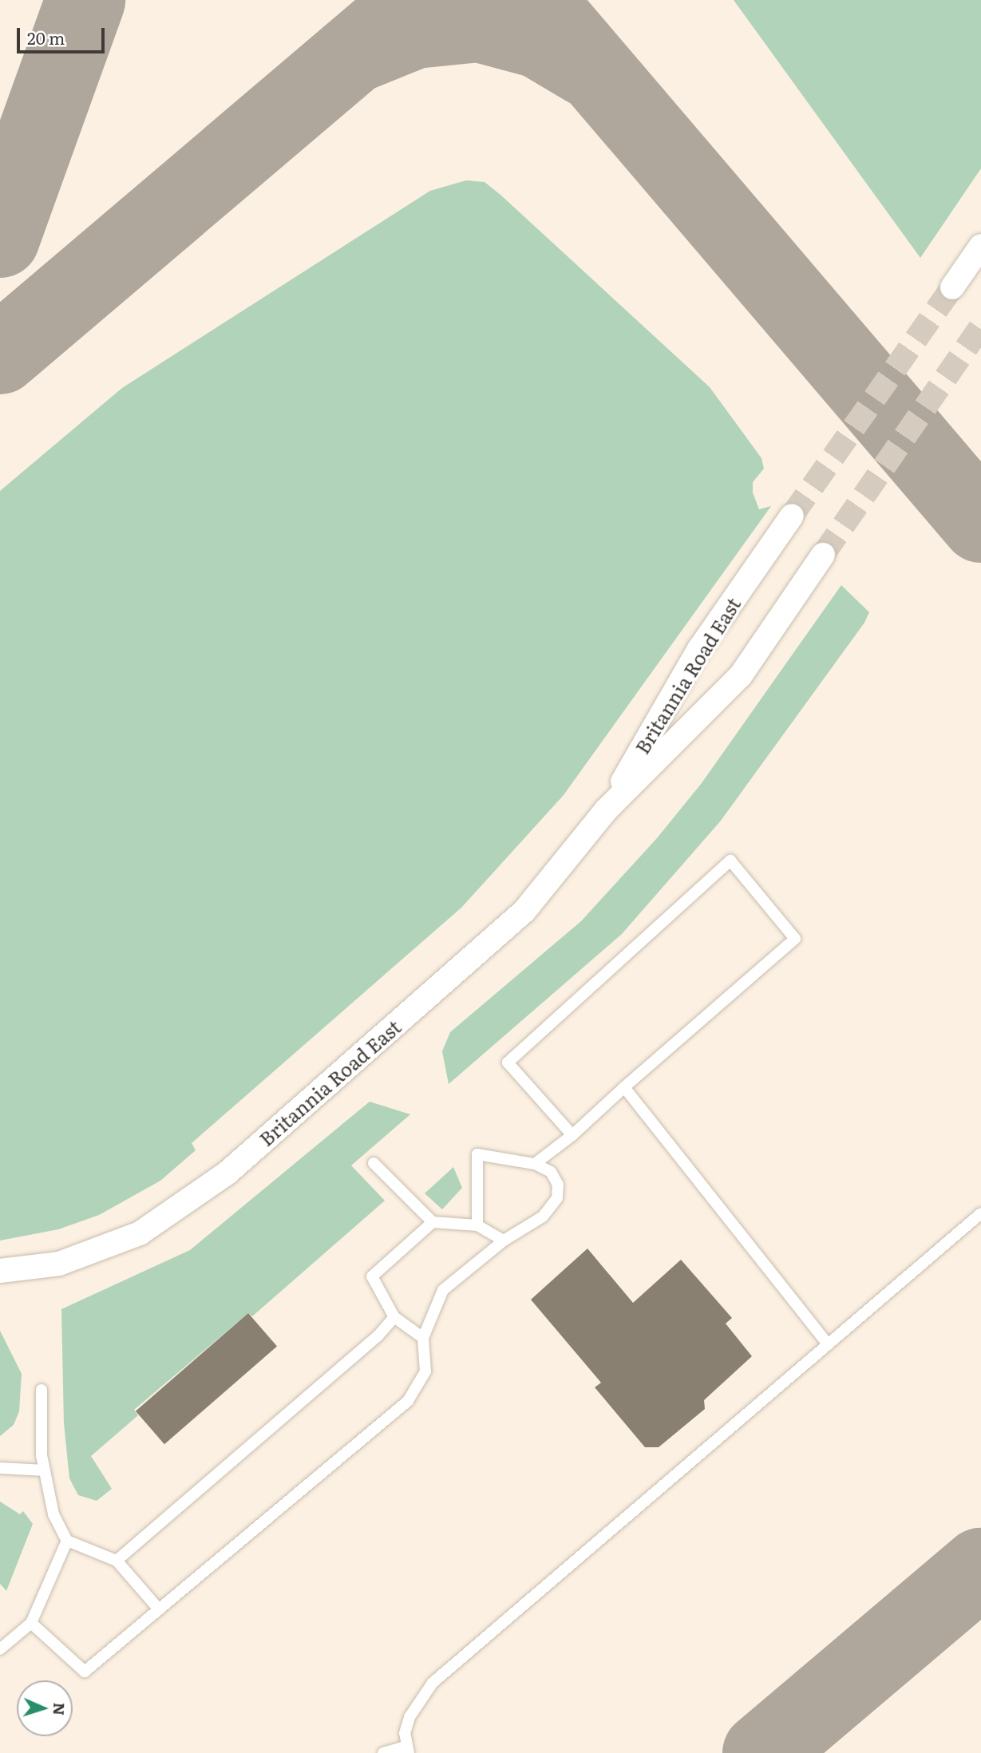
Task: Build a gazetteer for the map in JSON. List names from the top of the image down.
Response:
{
  "streets": {
    "street": ["Britannia Road East"]
  },
  "scale_bar": "20 m",
  "north": "right"
}
